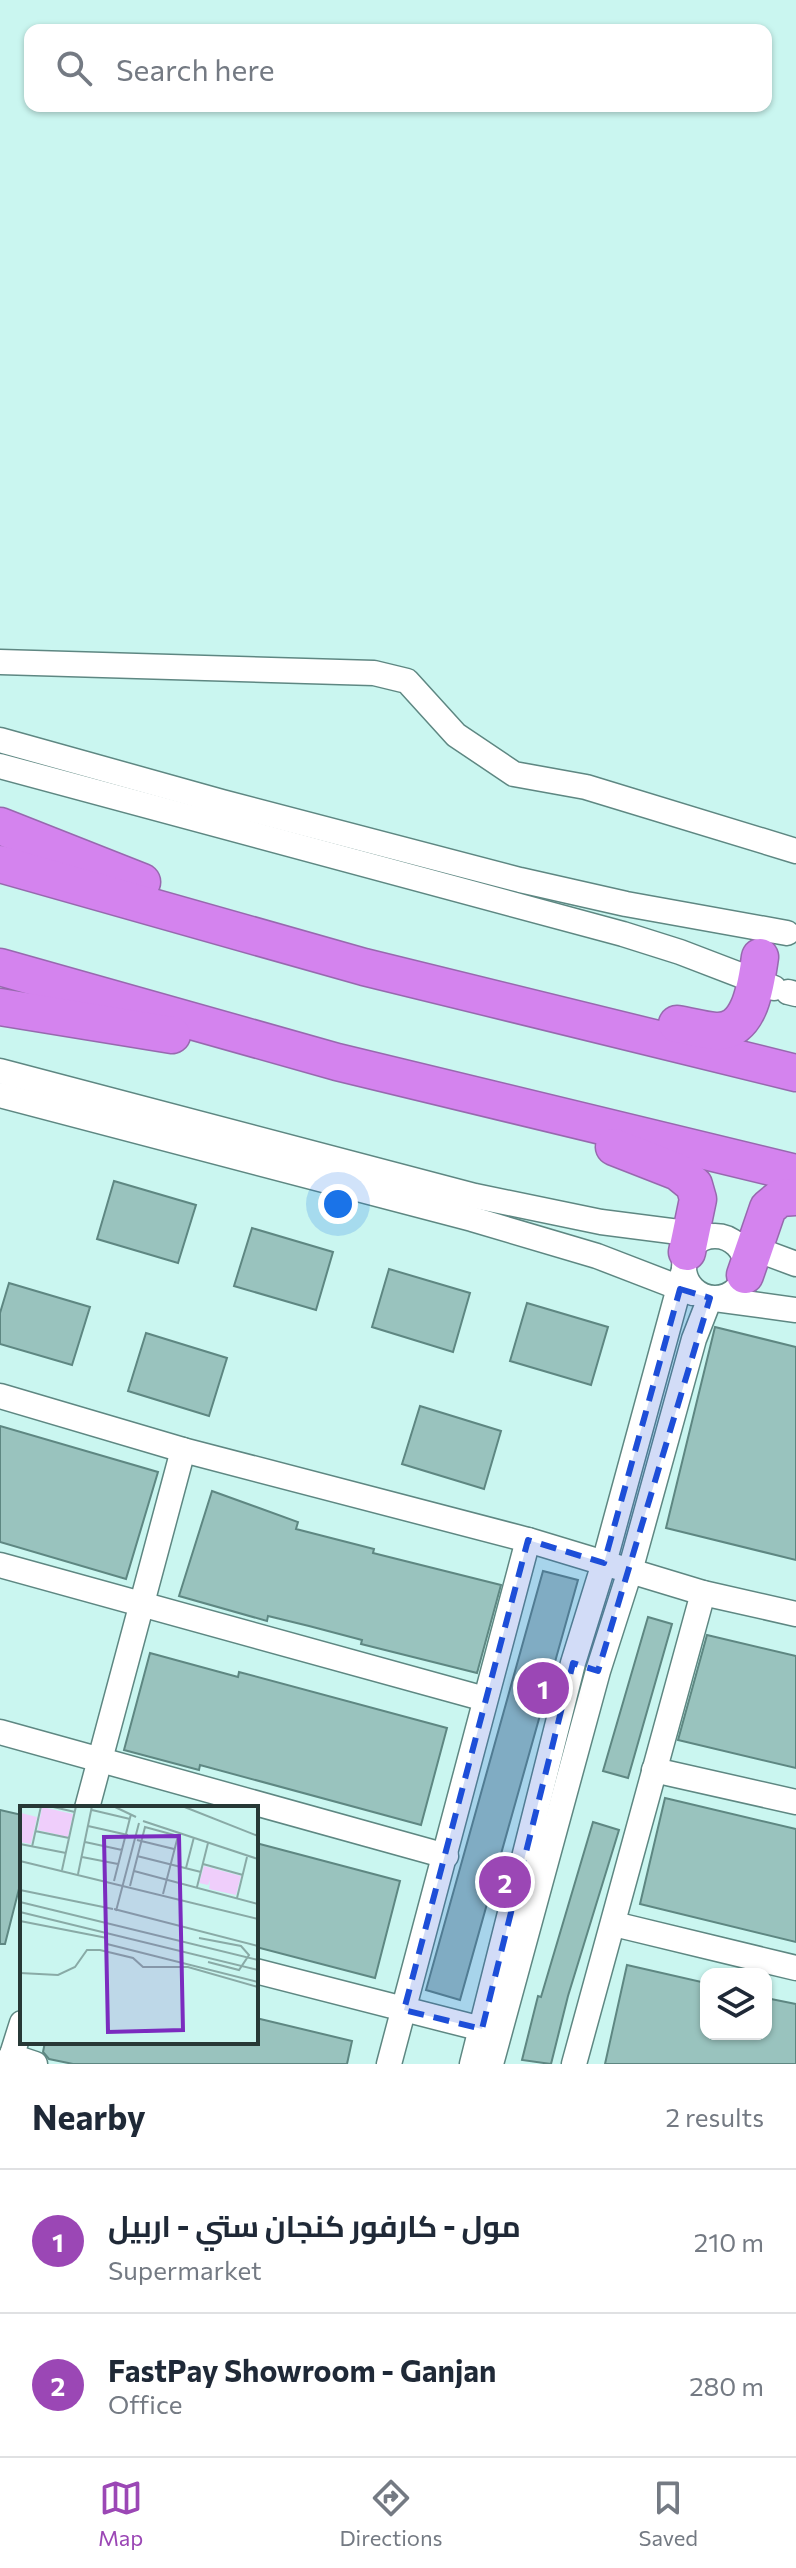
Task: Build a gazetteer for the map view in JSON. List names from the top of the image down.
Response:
{
  "page": {
    "search": "Search here",
    "pins": ["1", "2"],
    "heading": ["Nearby", "2 results"],
    "list": [
      {
        "mark": "1",
        "name": "مول - كارفور كنجان ستي - اربيل",
        "note": "Supermarket",
        "value": "210 m"
      },
      {
        "mark": "2",
        "name": "FastPay Showroom - Ganjan",
        "note": "Office",
        "value": "280 m"
      }
    ],
    "nav": ["Map", "Directions", "Saved"]
  }
}
